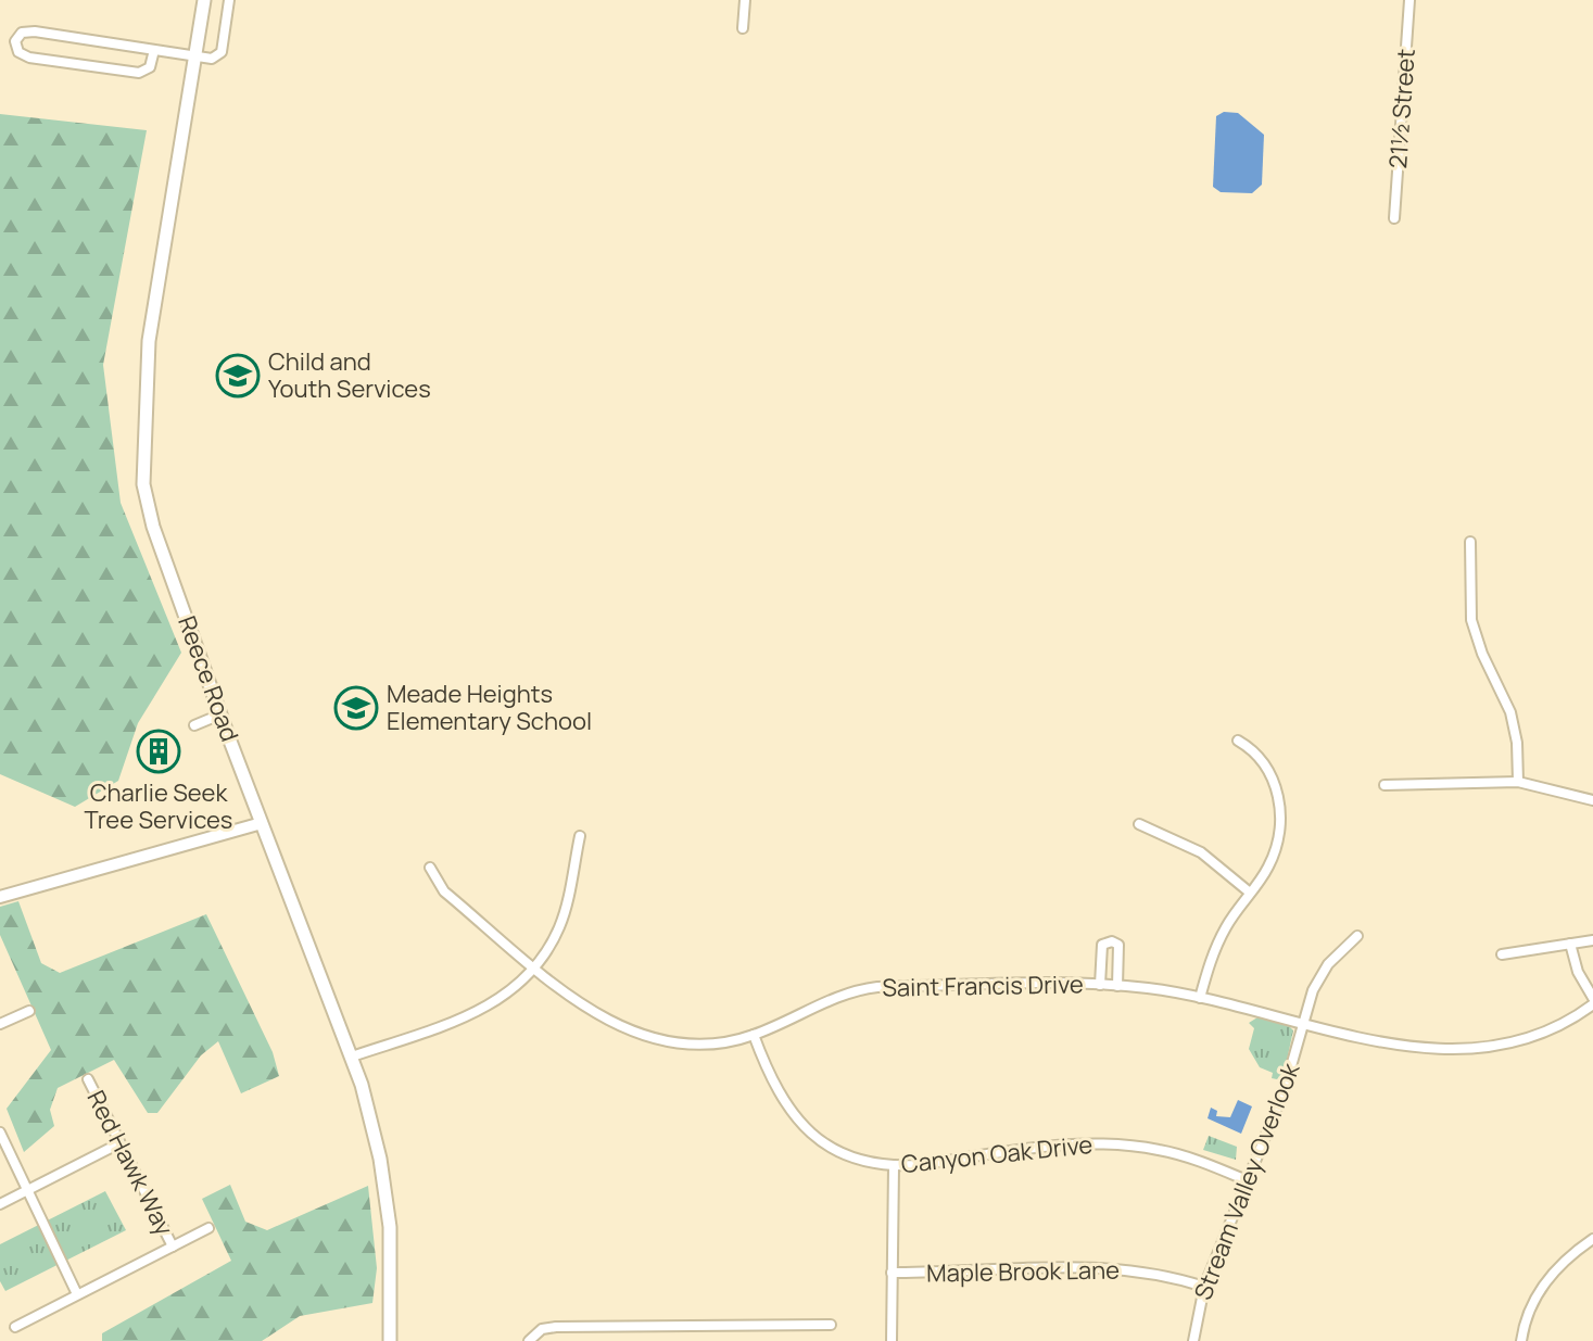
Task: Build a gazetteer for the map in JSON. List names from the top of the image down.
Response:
{
  "streets": {
    "main road": ["Reece Road"],
    "street": [
      "21½ Street",
      "Saint Francis Drive",
      "Canyon Oak Drive",
      "Red Hawk Way",
      "Stream Valley Overlook",
      "Maple Brook Lane"
    ]
  },
  "crossings": [
    ["Saint Francis Drive", "Canyon Oak Drive"],
    ["Saint Francis Drive", "Stream Valley Overlook"],
    ["Canyon Oak Drive", "Stream Valley Overlook"],
    ["Stream Valley Overlook", "Maple Brook Lane"]
  ],
  "places": {
    "school or university": ["Child and Youth Services", "Meade Heights Elementary School"],
    "building": ["Charlie Seek Tree Services"]
  }
}
